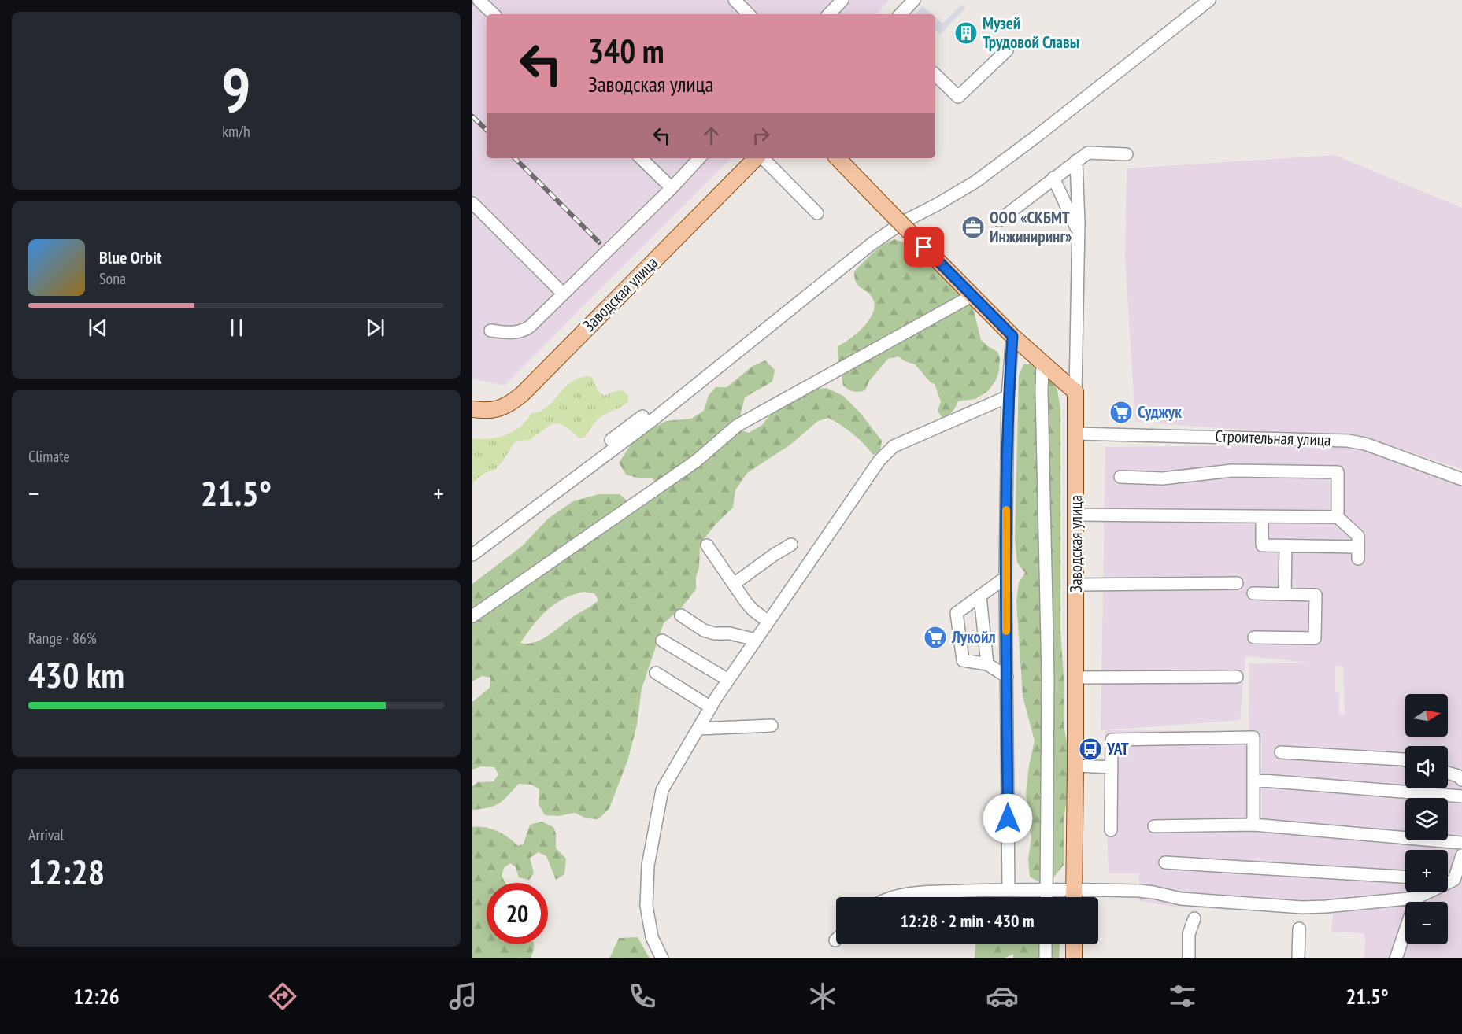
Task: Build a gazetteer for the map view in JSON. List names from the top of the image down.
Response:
{
  "streets": {
    "main road": ["Заводская улица"],
    "street": ["Строительная улица"]
  },
  "crossings": [
    ["Заводская улица", "Строительная улица"]
  ],
  "places": {
    "building": ["Музей Трудовой Славы"],
    "office": ["ООО «СКБМТ Инжиниринг»"],
    "supermarket": ["Суджук", "Лукойл"],
    "bus stop": ["УАТ"]
  },
  "north": "right",
  "page": {
    "tile": [
      ["9", "km/h"],
      "Climate",
      ["Range · 86%", "430 km"],
      ["Arrival", "12:28"]
    ],
    "turn": ["340 m", "Заводская улица"],
    "song": ["Blue Orbit", "Sona"],
    "heat": ["−", "21.5°", "+"],
    "map_buttons": ["+", "−"],
    "limit": "20",
    "trip": "12:28 · 2 min · 430 m",
    "tabs": ["12:26", "21.5°"]
  }
}
